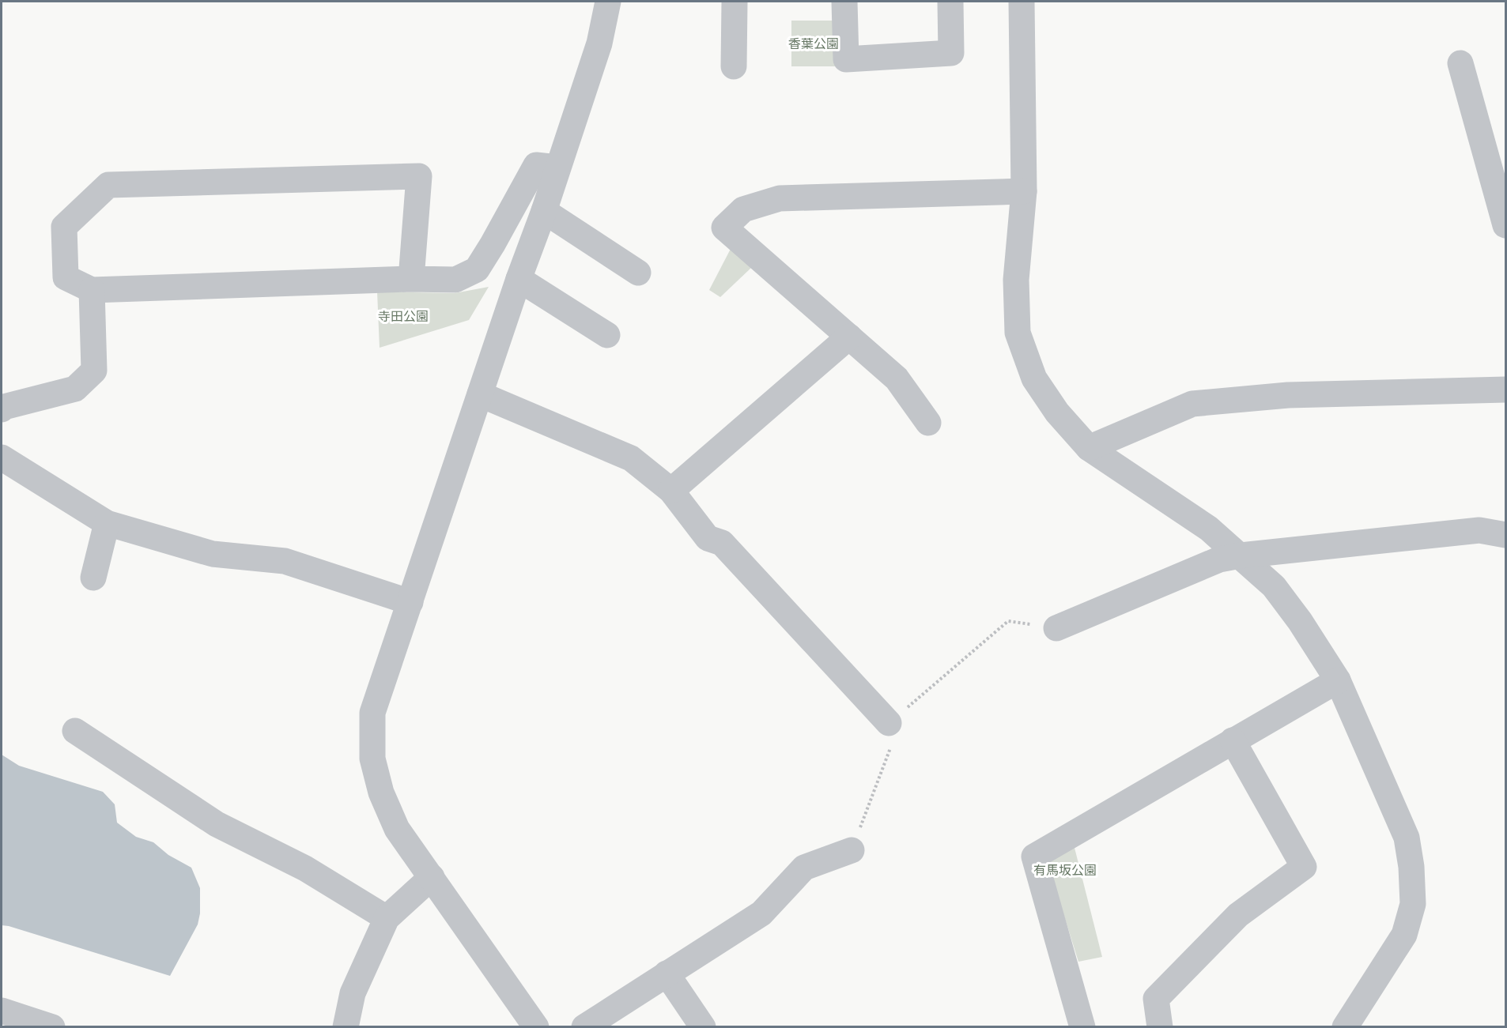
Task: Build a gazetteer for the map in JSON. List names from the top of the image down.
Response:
{
  "parks": ["香葉公園", "寺田公園", "有馬坂公園"]
}
